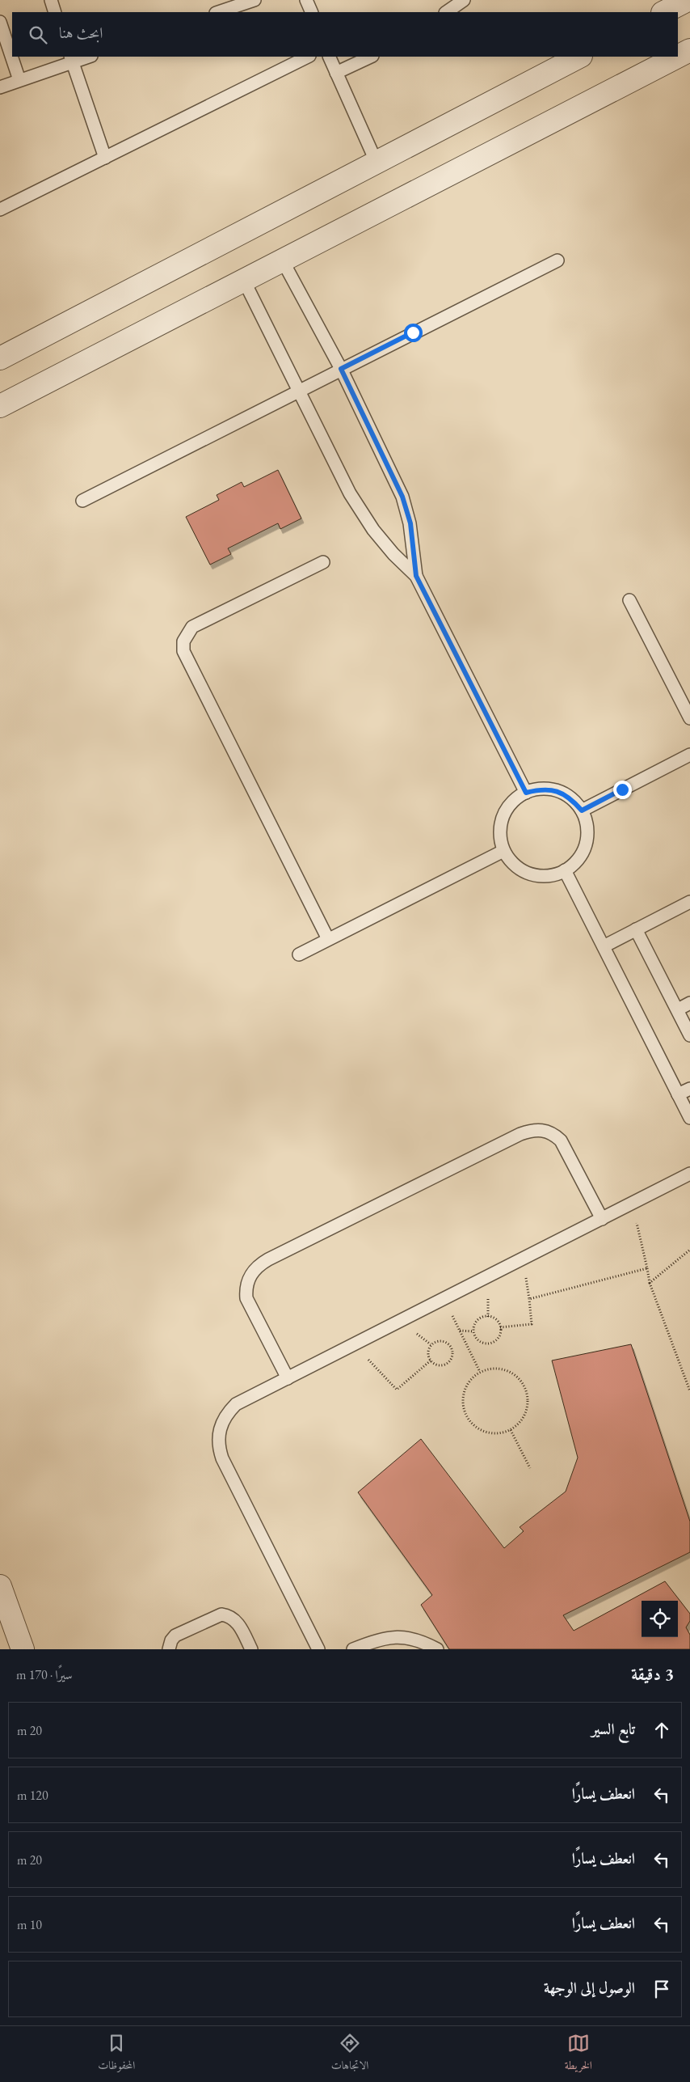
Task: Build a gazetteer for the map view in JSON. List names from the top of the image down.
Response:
{
  "page": {
    "search": "ابحث هنا",
    "heading": ["3 دقيقة", "سيرًا · 170 m"],
    "list": [
      ["تابع السير", "20 m"],
      ["انعطف يسارًا", "120 m"],
      ["انعطف يسارًا", "20 m"],
      ["انعطف يسارًا", "10 m"],
      "الوصول إلى الوجهة"
    ],
    "nav": ["الخريطة", "الاتجاهات", "المحفوظات"]
  }
}
